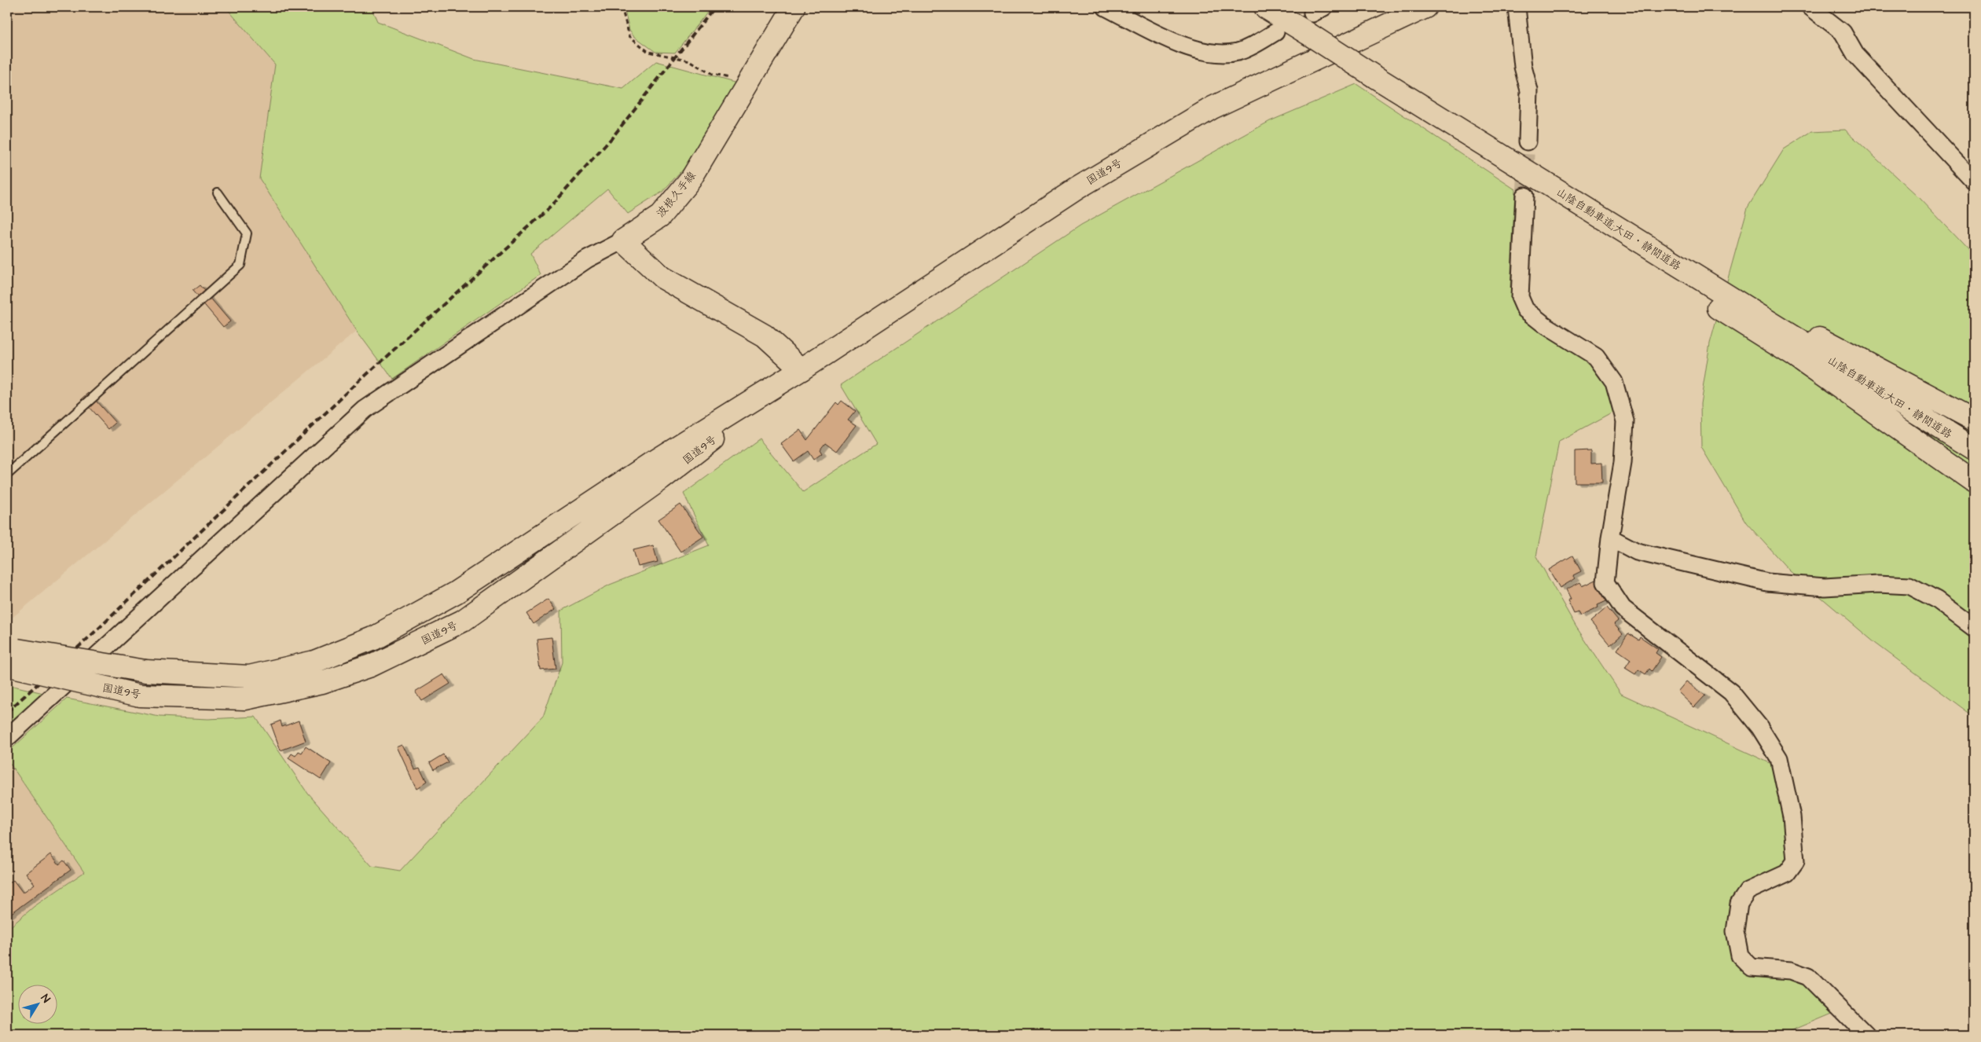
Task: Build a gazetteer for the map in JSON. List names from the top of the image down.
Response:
{
  "streets": {
    "main road": ["国道9号", "波根久手線", "山陰自動車道;大田・静間道路"]
  },
  "north": "top right"
}
